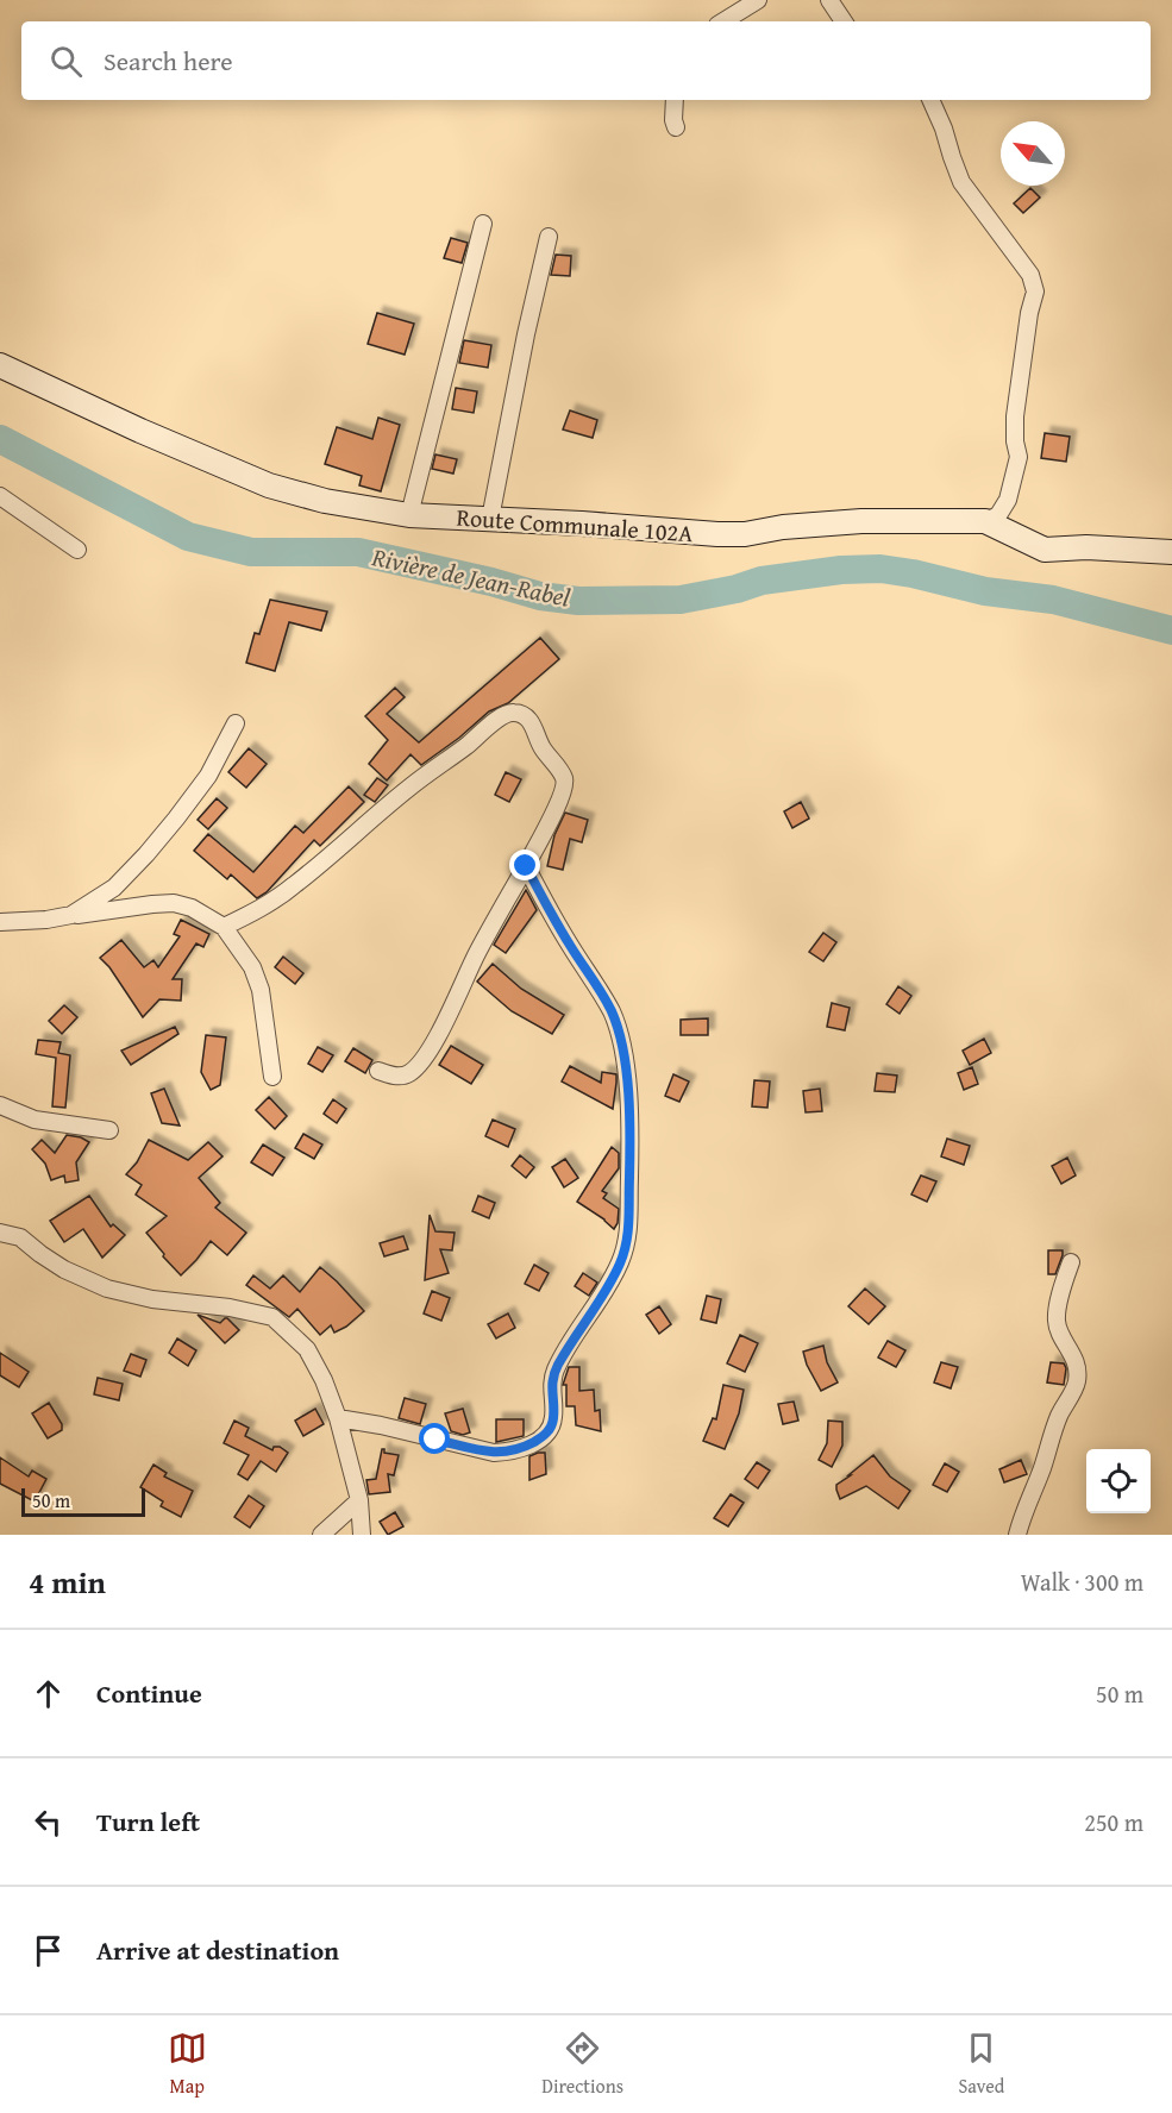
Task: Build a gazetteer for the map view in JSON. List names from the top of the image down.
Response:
{
  "streets": {
    "street": ["Route Communale 102A"]
  },
  "water": ["Rivière de Jean-Rabel"],
  "scale_bar": "50 m",
  "north": "top left",
  "page": {
    "search": "Search here",
    "scale": "50 m",
    "heading": ["4 min", "Walk · 300 m"],
    "list": [
      ["Continue", "50 m"],
      ["Turn left", "250 m"],
      "Arrive at destination"
    ],
    "nav": ["Map", "Directions", "Saved"]
  }
}
